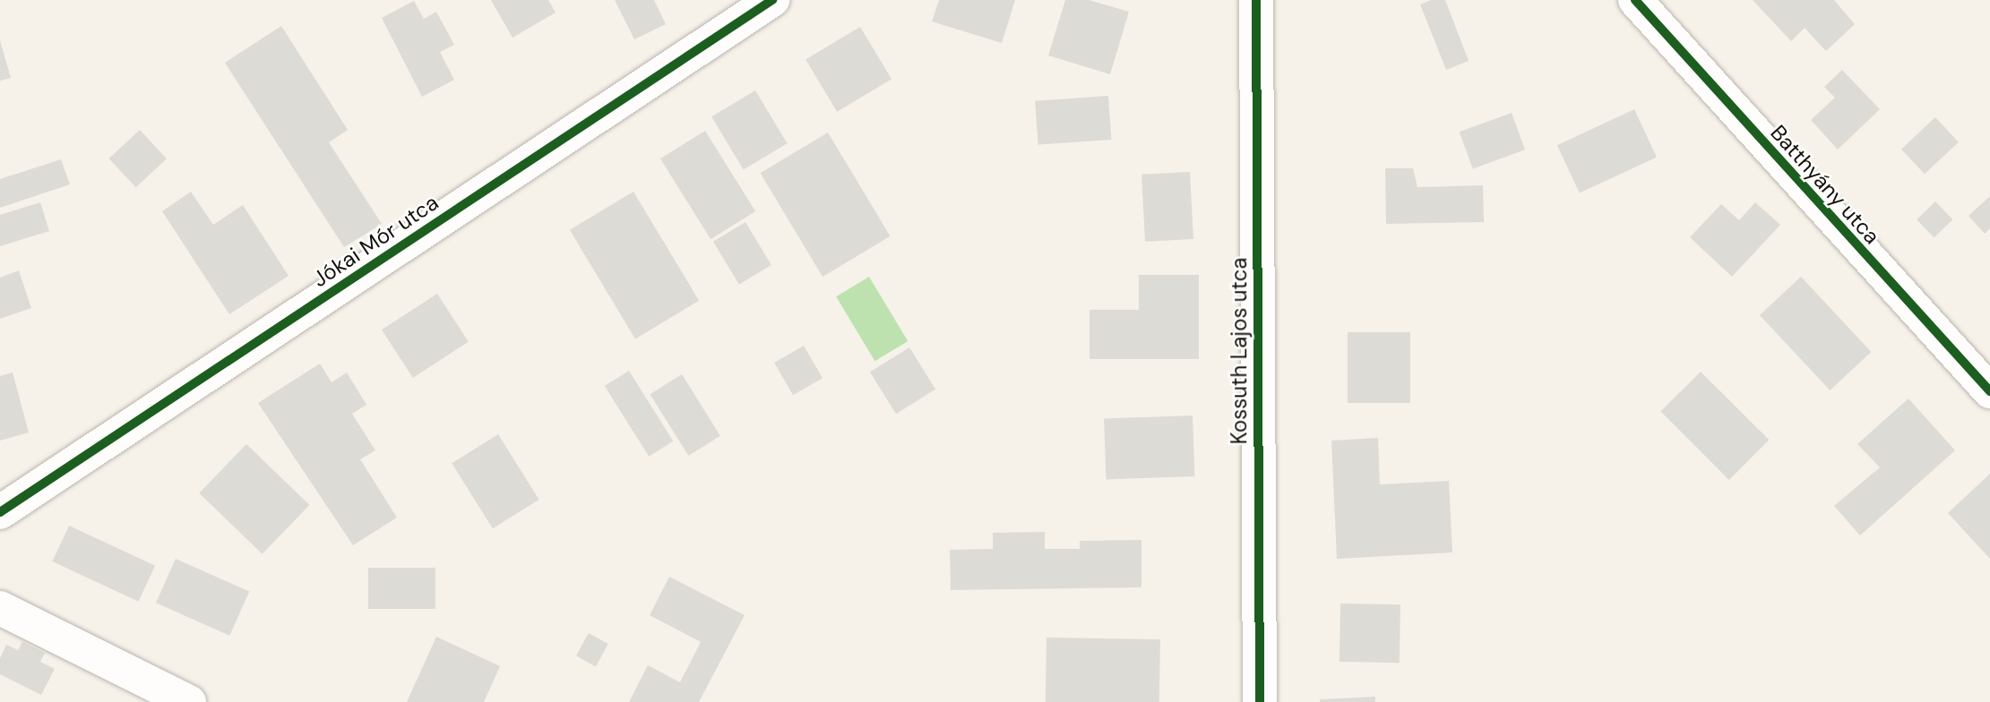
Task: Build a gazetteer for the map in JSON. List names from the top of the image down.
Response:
{
  "streets": {
    "street": ["Batthyány utca", "Jókai Mór utca", "Kossuth Lajos utca"]
  }
}
